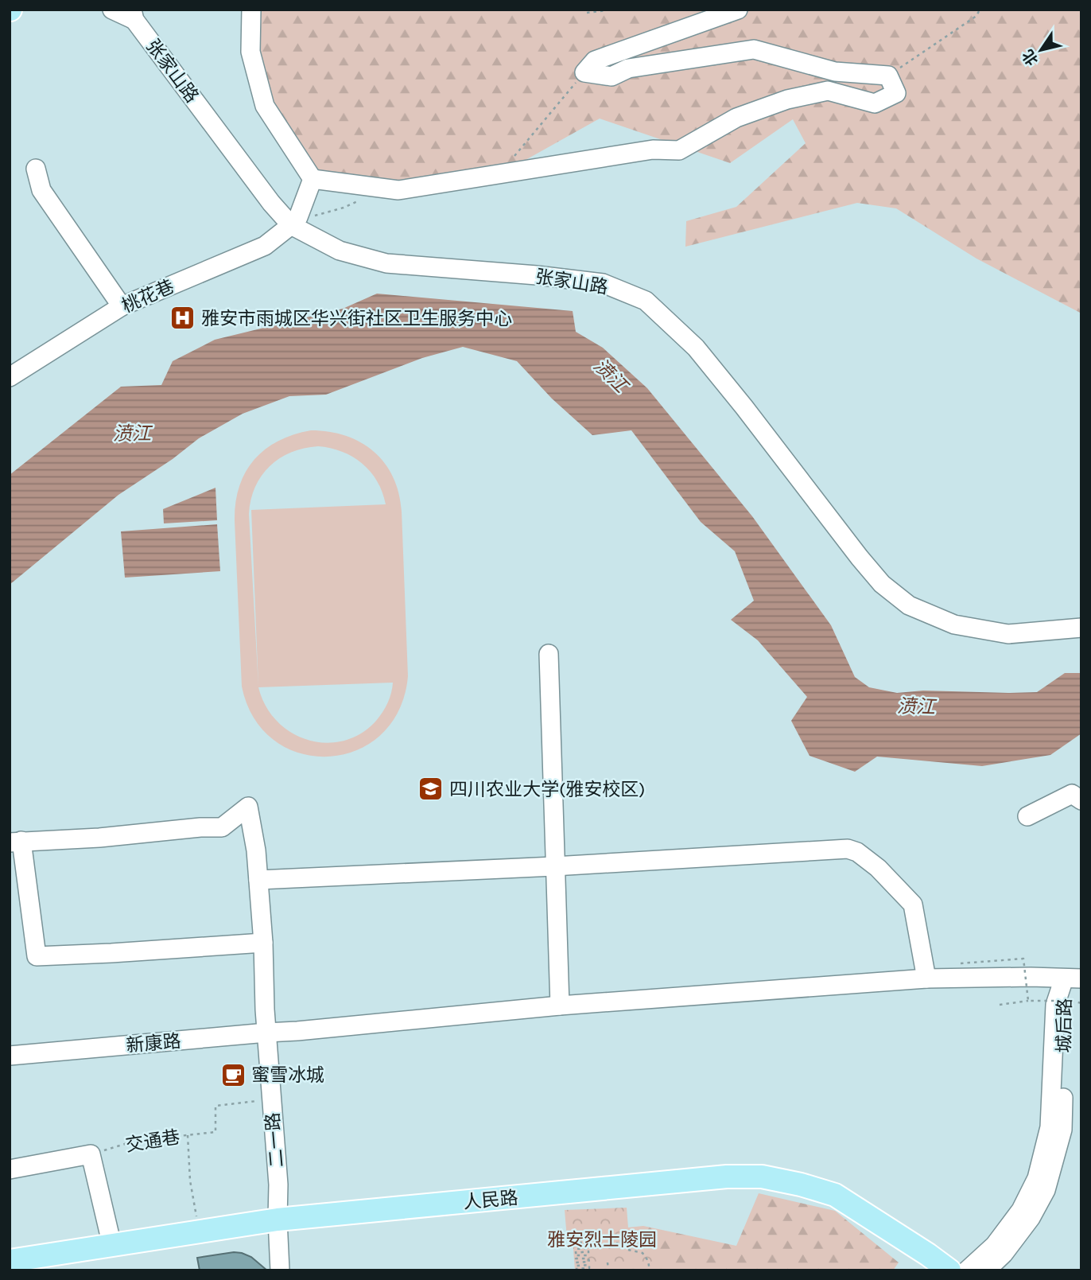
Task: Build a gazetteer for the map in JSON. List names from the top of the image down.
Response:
{
  "streets": {
    "main road": ["人民路"],
    "street": [
      "张家山路",
      "桃花巷",
      "城后路",
      "新康路",
      "二一路"
    ],
    "path": ["交通巷"]
  },
  "crossings": [
    ["张家山路", "桃花巷"],
    ["城后路", "新康路"],
    ["新康路", "二一路"],
    ["二一路", "交通巷"],
    ["二一路", "人民路"]
  ],
  "water": ["𣸣江"],
  "parks": ["雅安烈士陵园"],
  "places": {
    "hospital": ["雅安市雨城区华兴街社区卫生服务中心"],
    "school or university": ["四川农业大学(雅安校区)"],
    "cafe": ["蜜雪冰城"]
  },
  "north": "bottom left"
}
